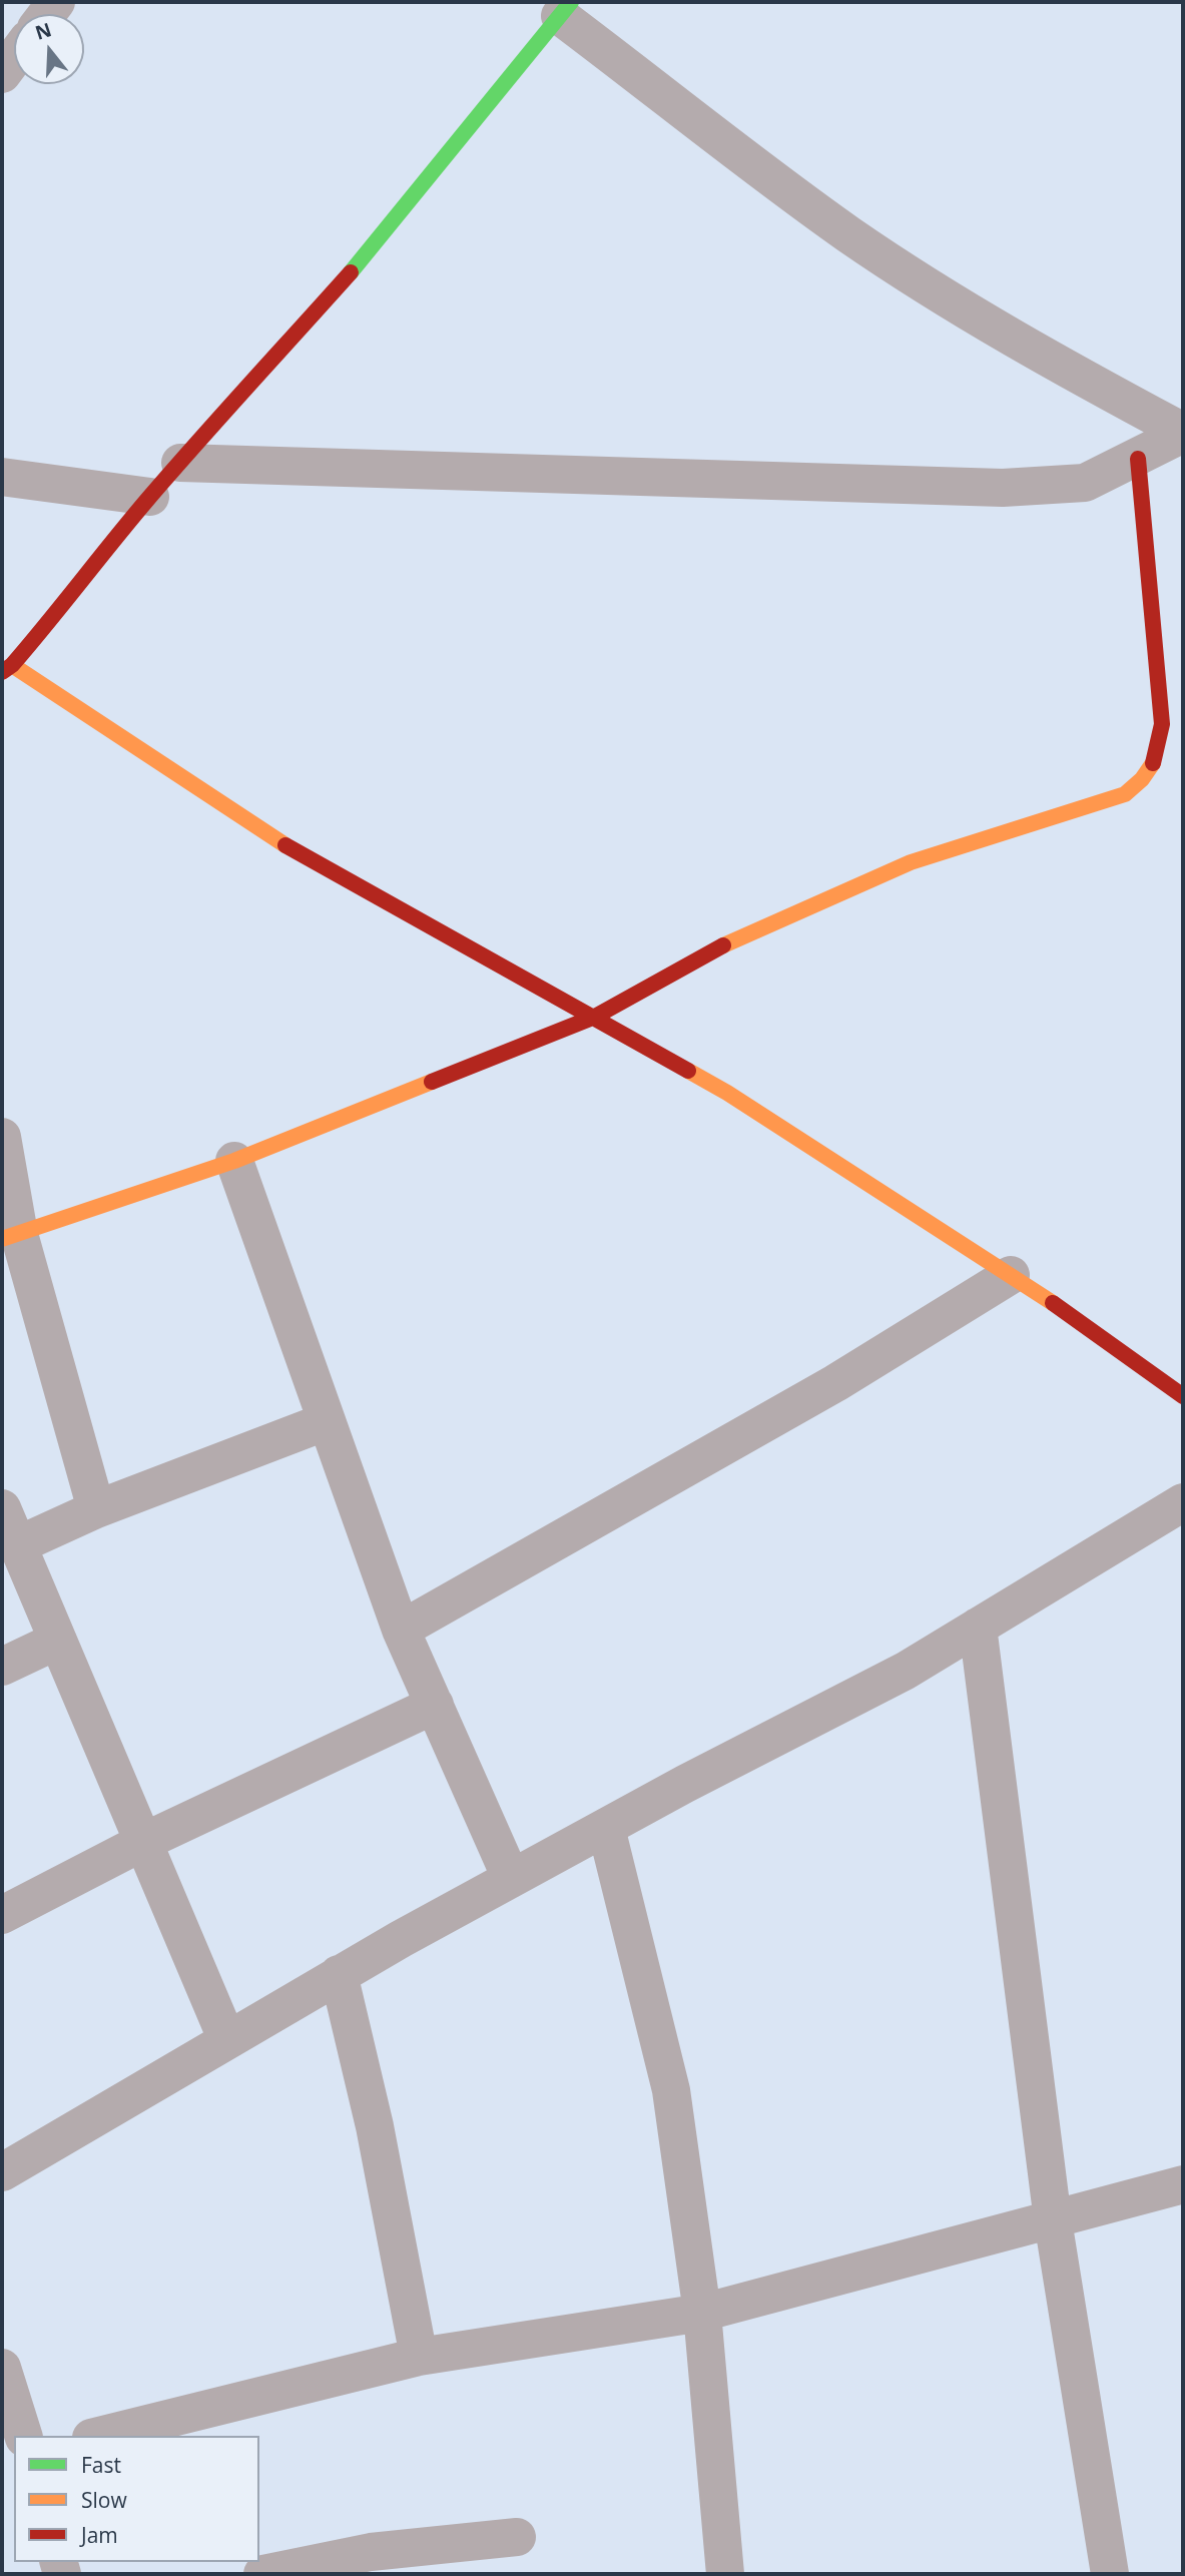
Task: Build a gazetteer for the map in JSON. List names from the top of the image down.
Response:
{
  "legend": ["Fast", "Slow", "Jam"],
  "north": "top"
}
